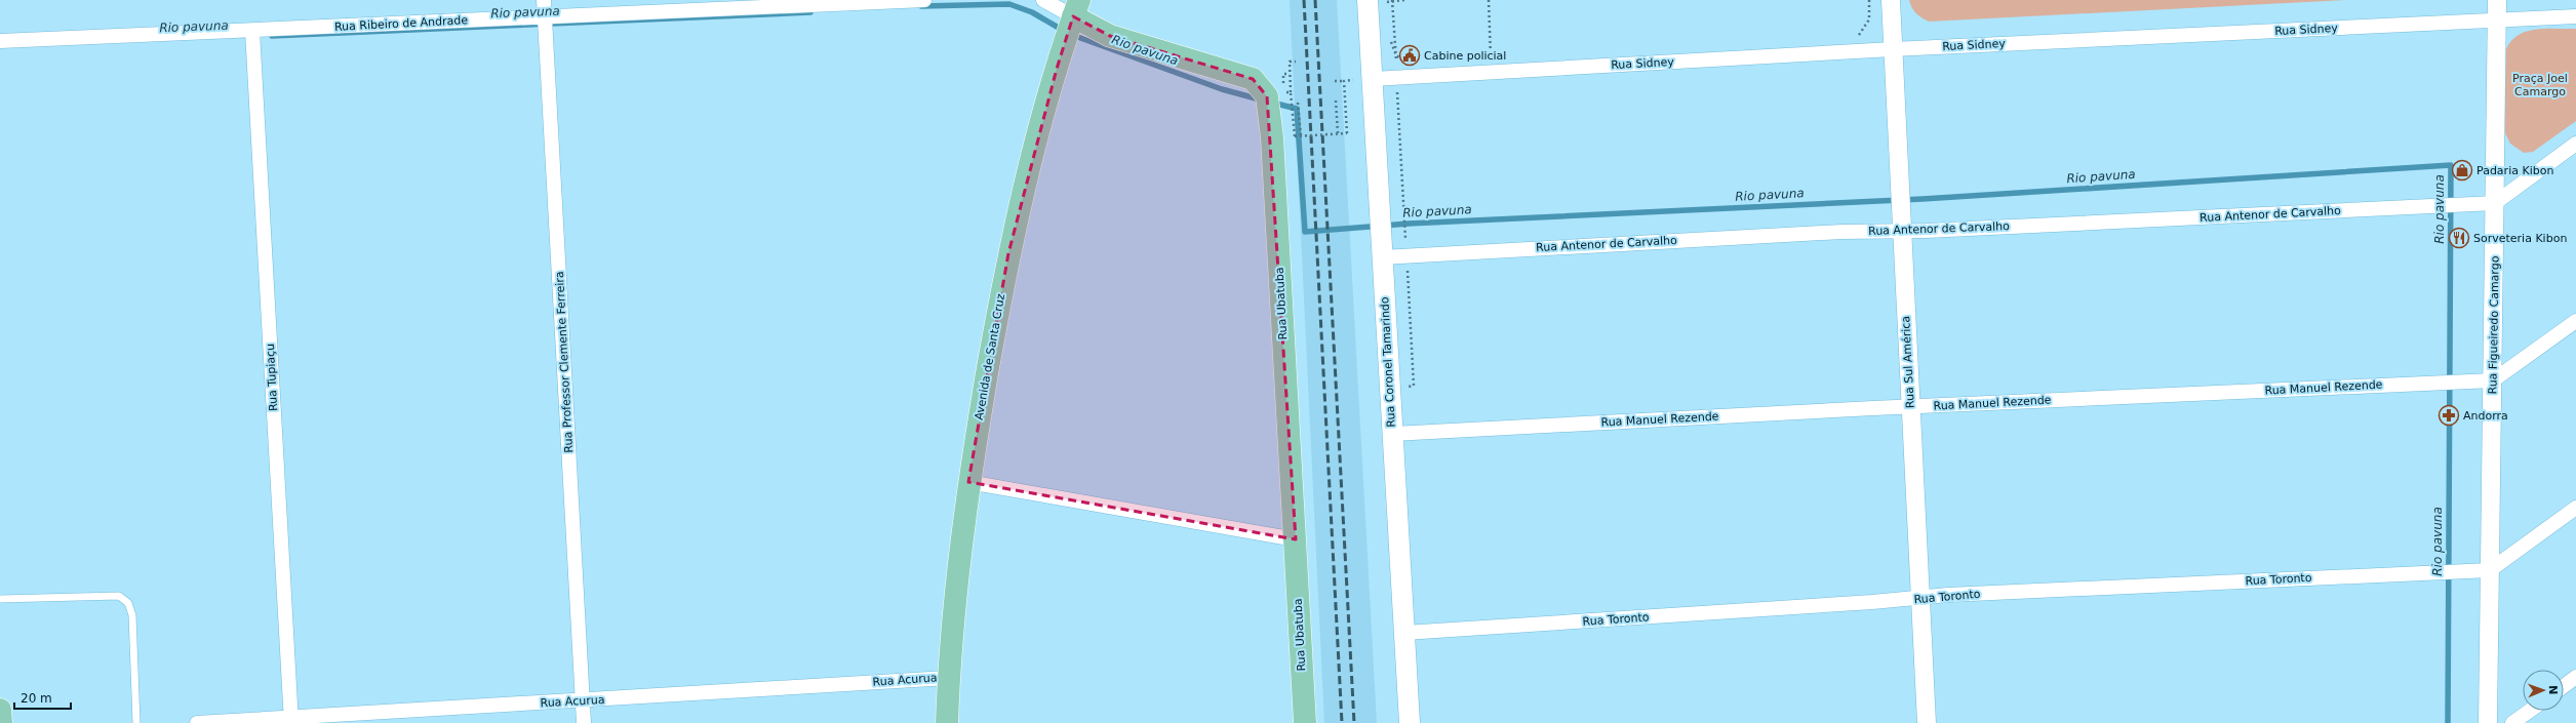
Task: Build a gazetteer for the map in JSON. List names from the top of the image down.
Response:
{
  "streets": {
    "main road": ["Rua Ubatuba", "Avenida de Santa Cruz", "Rua Coronel Tamarindo"],
    "street": [
      "Rua Ribeiro de Andrade",
      "Rua Sidney",
      "Rua Antenor de Carvalho",
      "Rua Figueiredo Camargo",
      "Rua Professor Clemente Ferreira",
      "Rua Sul América",
      "Rua Tupiaçu",
      "Rua Manuel Rezende",
      "Rua Toronto",
      "Rua Acurua"
    ]
  },
  "crossings": [
    ["Rua Ribeiro de Andrade", "Rua Professor Clemente Ferreira"],
    ["Rua Ribeiro de Andrade", "Rua Tupiaçu"],
    ["Rua Sidney", "Rua Figueiredo Camargo"],
    ["Rua Sidney", "Rua Coronel Tamarindo"],
    ["Rua Sidney", "Rua Sul América"],
    ["Rua Antenor de Carvalho", "Rua Figueiredo Camargo"],
    ["Rua Antenor de Carvalho", "Rua Coronel Tamarindo"],
    ["Rua Antenor de Carvalho", "Rua Sul América"],
    ["Rua Ubatuba", "Avenida de Santa Cruz"],
    ["Rua Figueiredo Camargo", "Rua Manuel Rezende"],
    ["Rua Figueiredo Camargo", "Rua Toronto"],
    ["Avenida de Santa Cruz", "Rua Acurua"],
    ["Rua Professor Clemente Ferreira", "Rua Acurua"],
    ["Rua Coronel Tamarindo", "Rua Manuel Rezende"],
    ["Rua Coronel Tamarindo", "Rua Toronto"],
    ["Rua Sul América", "Rua Manuel Rezende"],
    ["Rua Sul América", "Rua Toronto"],
    ["Rua Tupiaçu", "Rua Acurua"]
  ],
  "water": ["Rio pavuna"],
  "parks": ["Praça Joel Camargo"],
  "places": {
    "public building": ["Cabine policial"],
    "shop": ["Padaria Kibon"],
    "restaurant": ["Sorveteria Kibon"],
    "pharmacy": ["Andorra"]
  },
  "scale_bar": "20 m",
  "north": "right"
}
